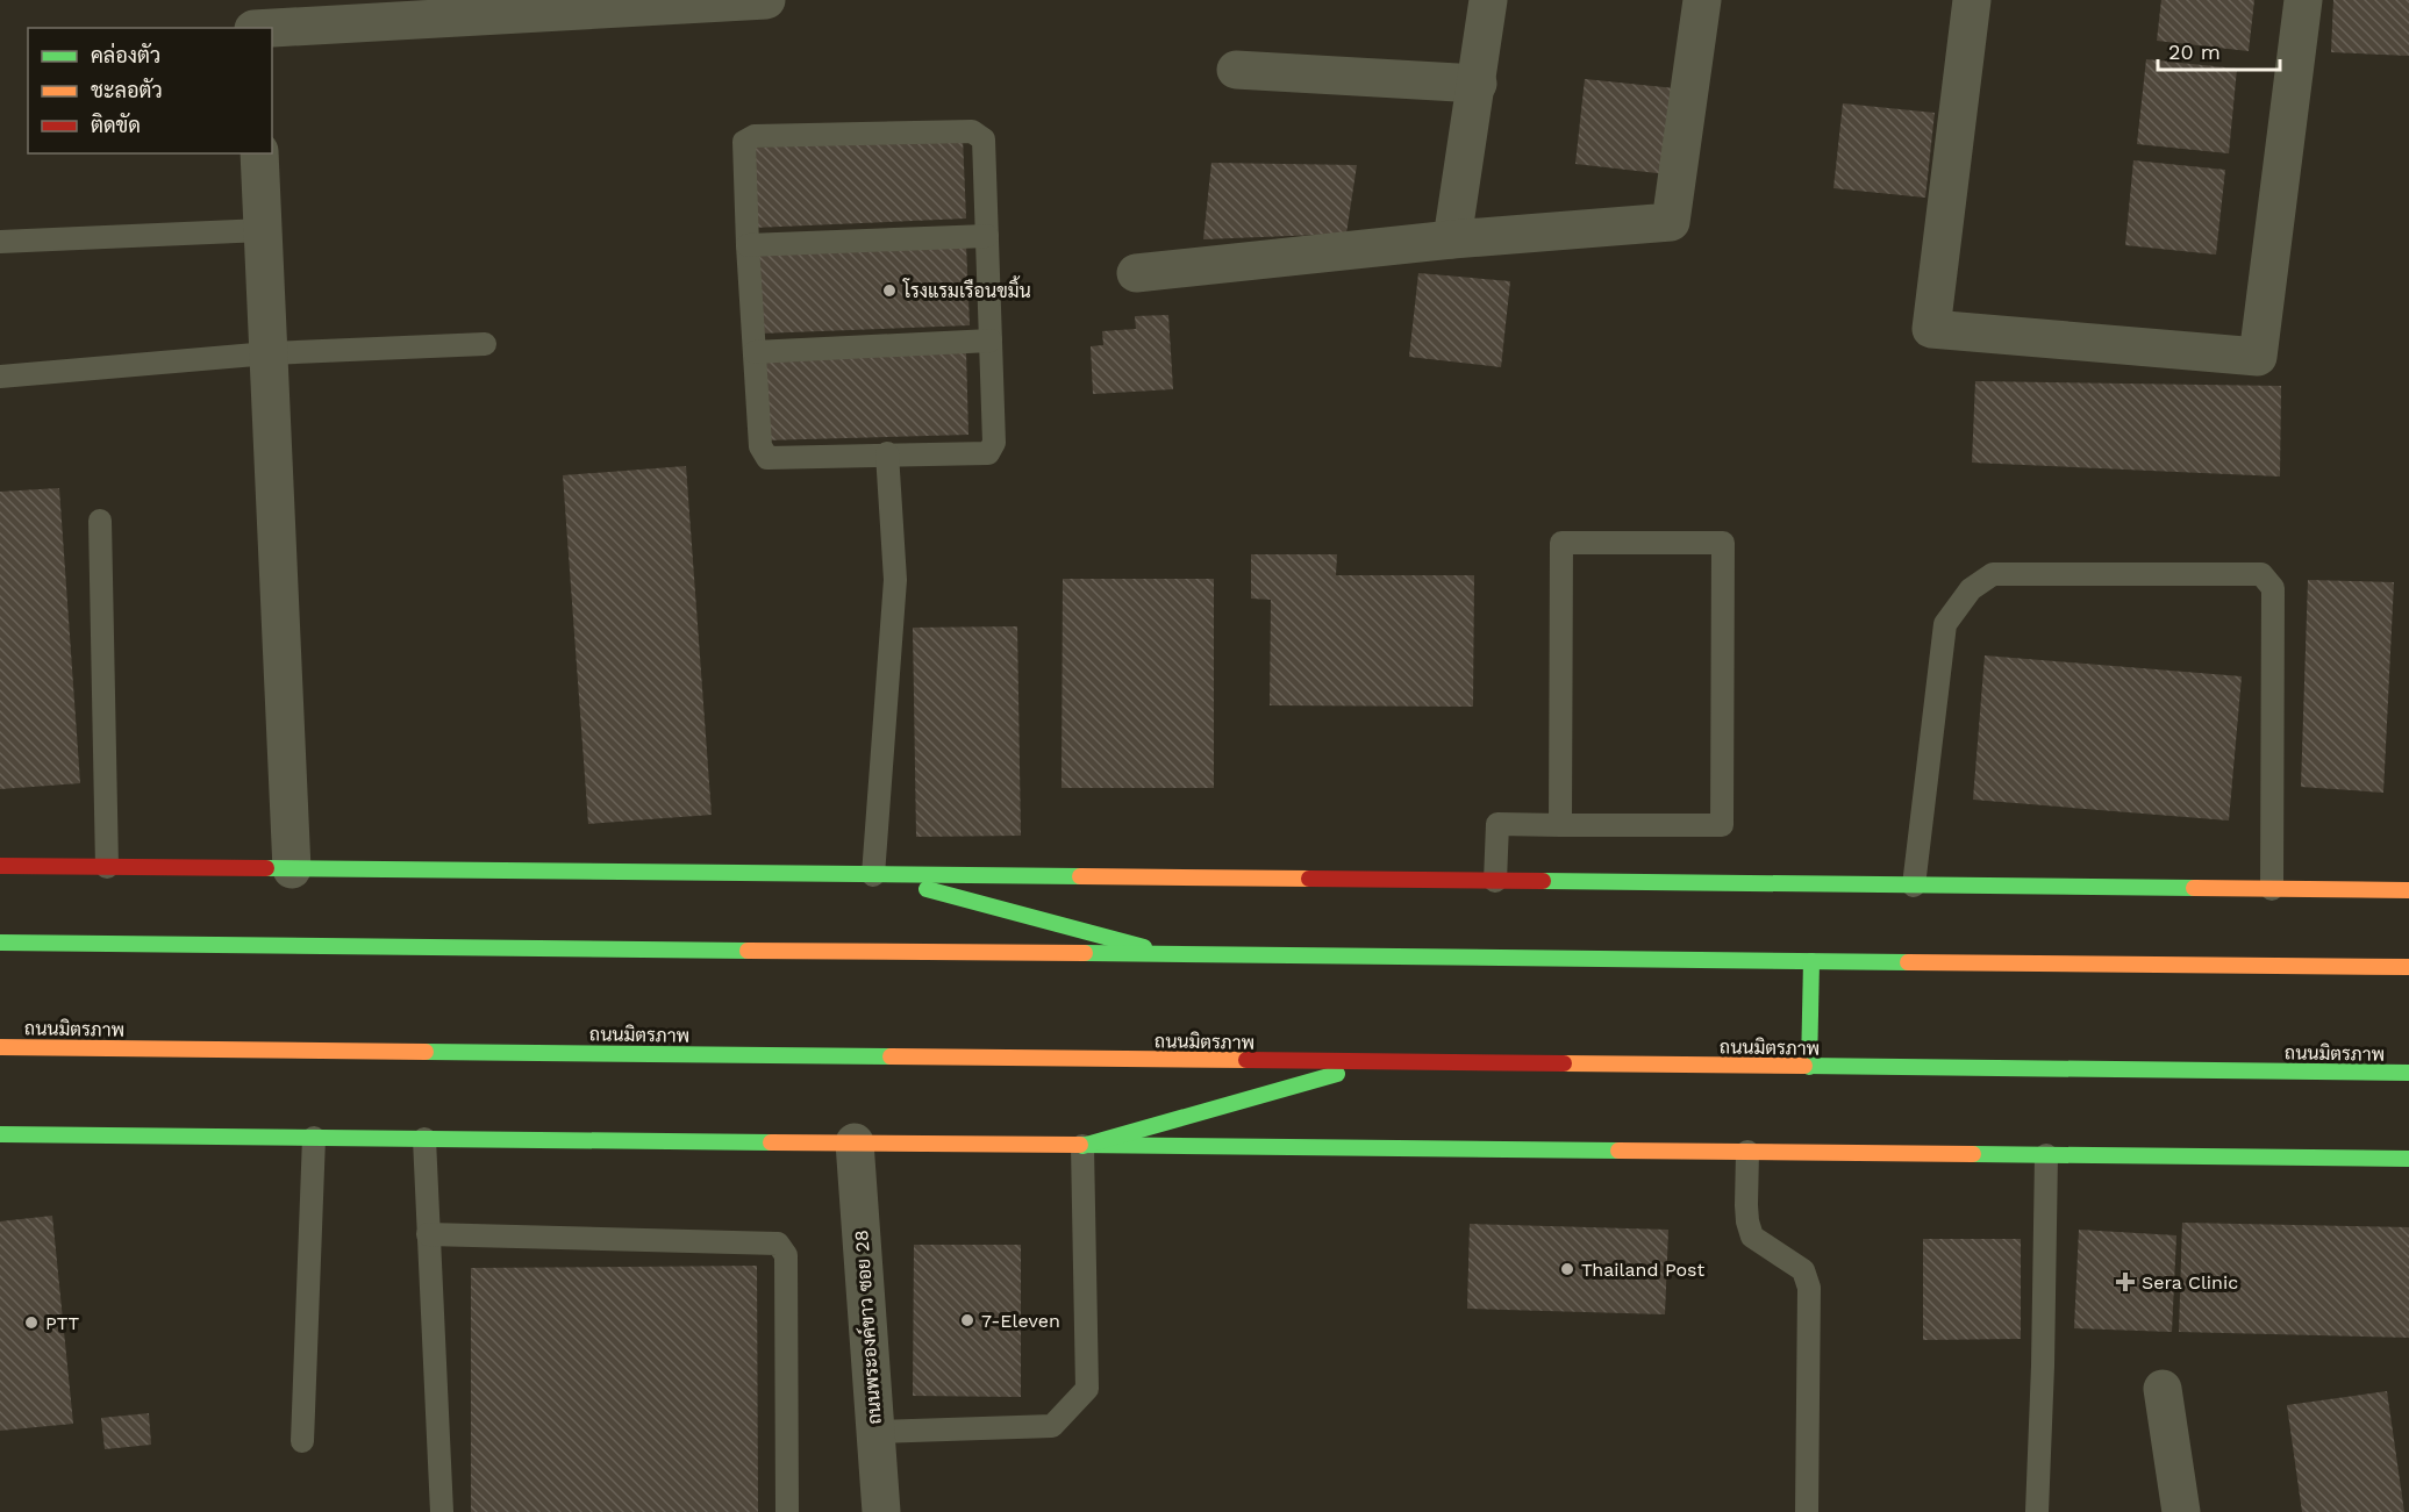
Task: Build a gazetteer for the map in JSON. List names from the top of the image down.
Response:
{
  "streets": {
    "main road": ["ถนนมิตรภาพ"],
    "street": ["ถนนพระองค์ขาว ซอย 28"]
  },
  "places": {
    "other": [
      "โรงแรมเรือนขมิ้น",
      "Thailand Post",
      "7-Eleven",
      "PTT"
    ],
    "health": ["Sera Clinic"]
  },
  "legend": ["คล่องตัว", "ชะลอตัว", "ติดขัด"],
  "scale_bar": "20 m"
}
